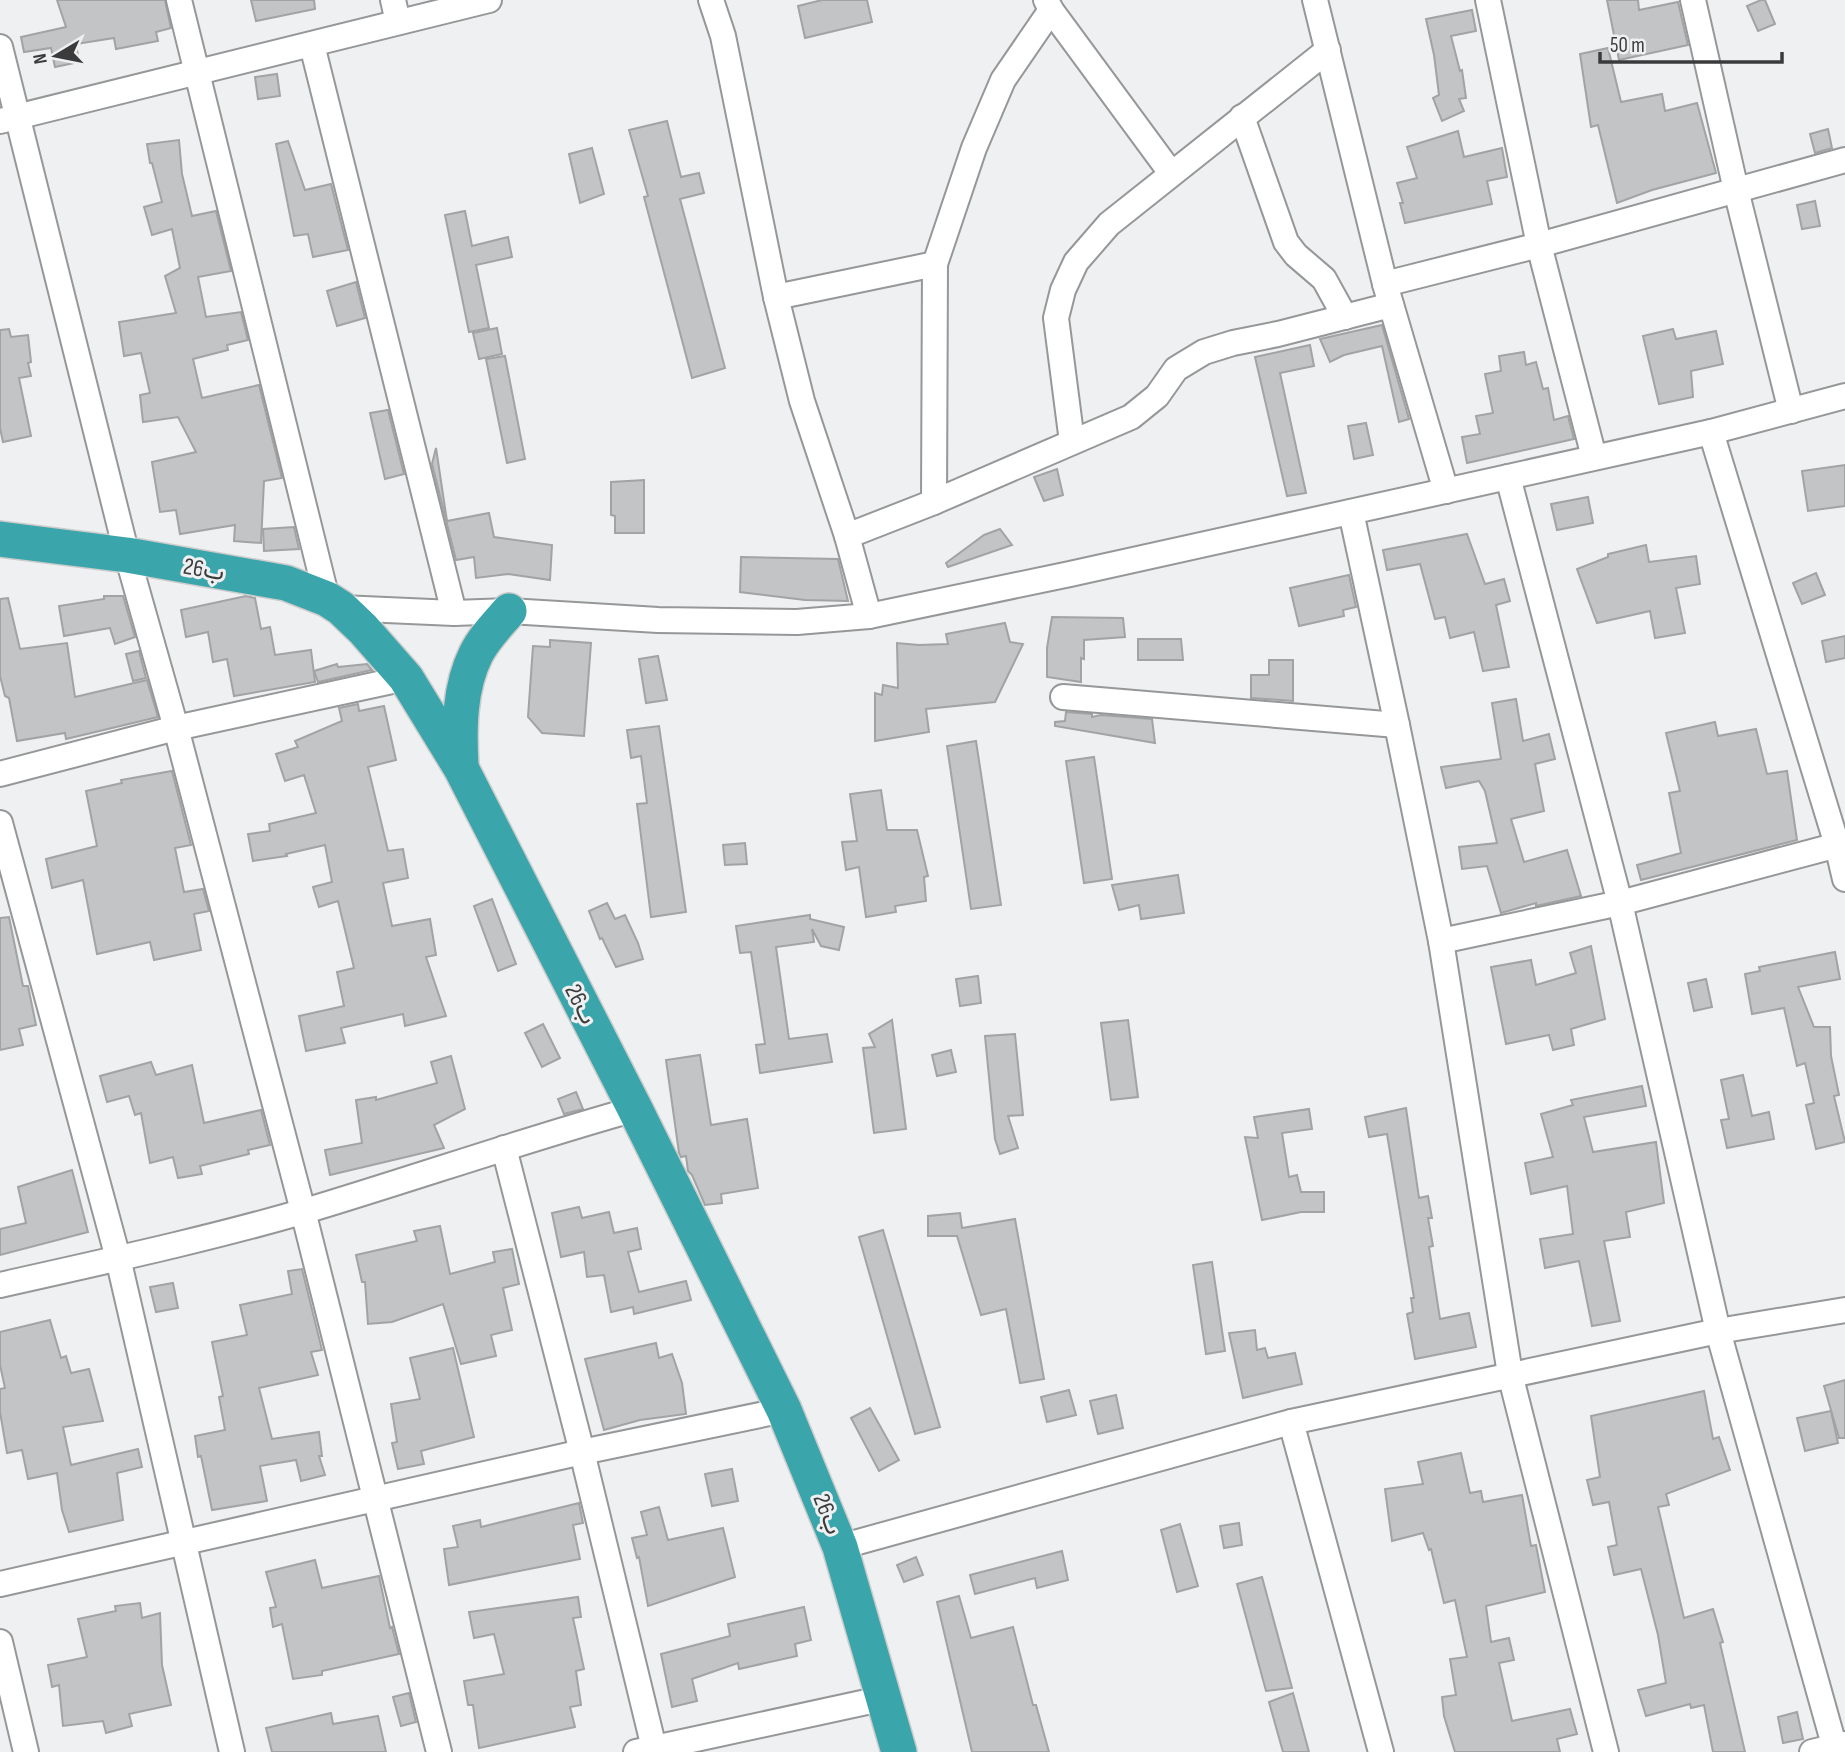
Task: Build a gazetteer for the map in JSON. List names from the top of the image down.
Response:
{
  "streets": {
    "highway": ["26ب"]
  },
  "scale_bar": "50 m",
  "north": "left"
}
